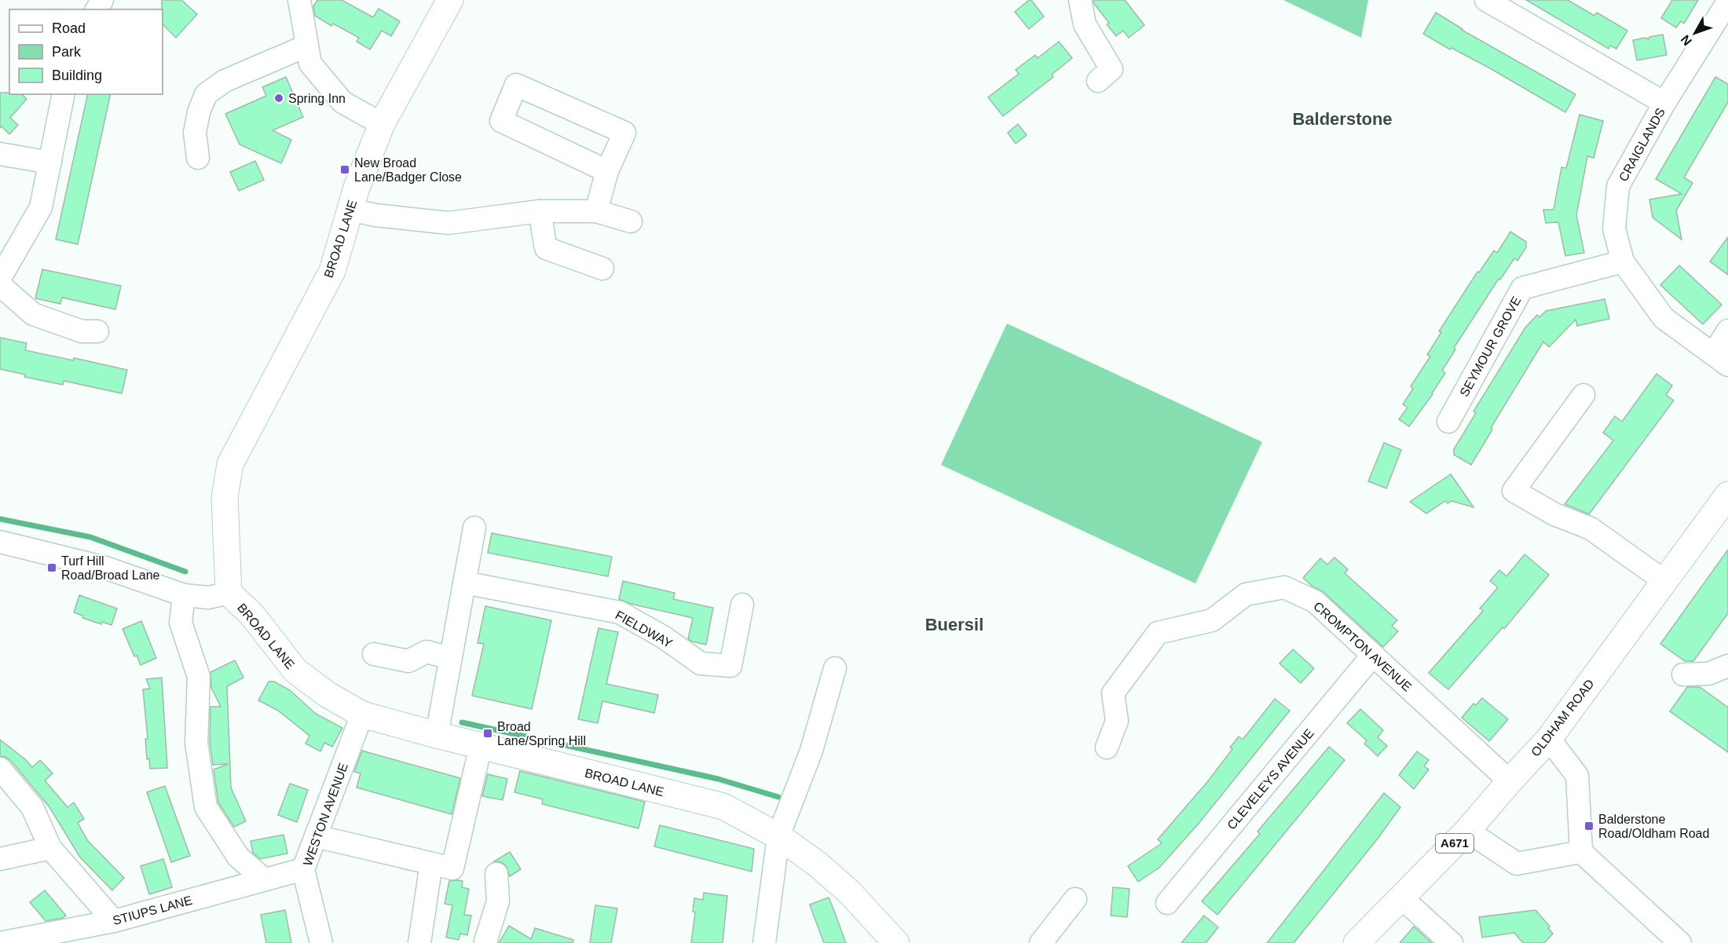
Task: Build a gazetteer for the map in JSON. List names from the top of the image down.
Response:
{
  "streets": {
    "main road": ["BROAD LANE", "OLDHAM ROAD", "A671"],
    "street": [
      "CRAIGLANDS",
      "SEYMOUR GROVE",
      "FIELDWAY",
      "CROMPTON AVENUE",
      "CLEVELEYS AVENUE",
      "WESTON AVENUE",
      "STIUPS LANE"
    ]
  },
  "crossings": [
    ["CRAIGLANDS", "SEYMOUR GROVE"],
    ["BROAD LANE", "WESTON AVENUE"],
    ["CROMPTON AVENUE", "OLDHAM ROAD"],
    ["CROMPTON AVENUE", "CLEVELEYS AVENUE"],
    ["WESTON AVENUE", "STIUPS LANE"]
  ],
  "districts": ["Balderstone", "Buersil"],
  "places": {
    "other": ["Spring Inn"],
    "transit": [
      "New Broad Lane/Badger Close",
      "Turf Hill Road/Broad Lane",
      "Broad Lane/Spring Hill",
      "Balderstone Road/Oldham Road"
    ]
  },
  "legend": ["Road", "Park", "Building"],
  "north": "bottom left"
}
